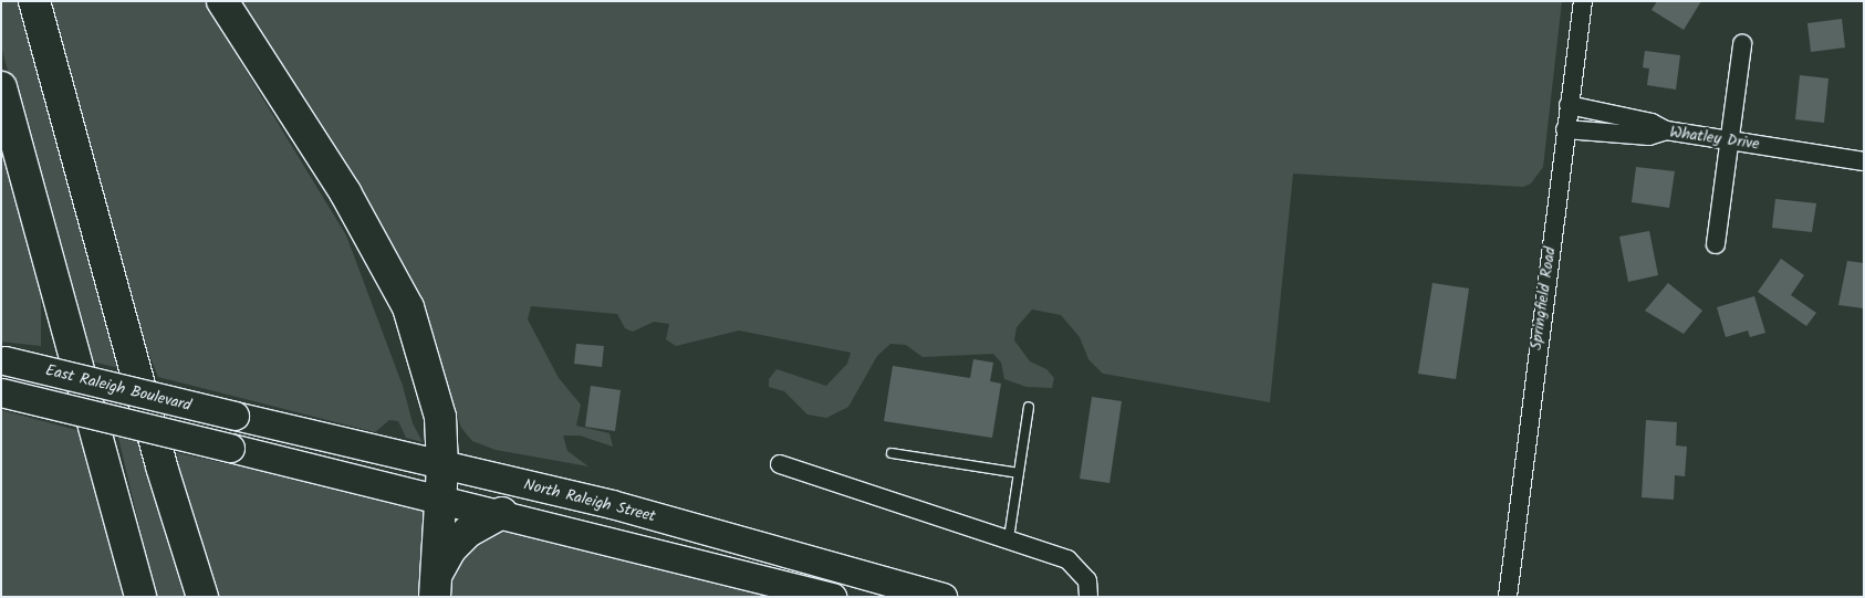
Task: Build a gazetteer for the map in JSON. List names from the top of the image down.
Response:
{
  "streets": {
    "main road": ["East Raleigh Boulevard", "North Raleigh Street"],
    "street": ["Whatley Drive", "Springfield Road"]
  },
  "crossings": [
    ["Whatley Drive", "Springfield Road"],
    ["East Raleigh Boulevard", "North Raleigh Street"]
  ]
}
